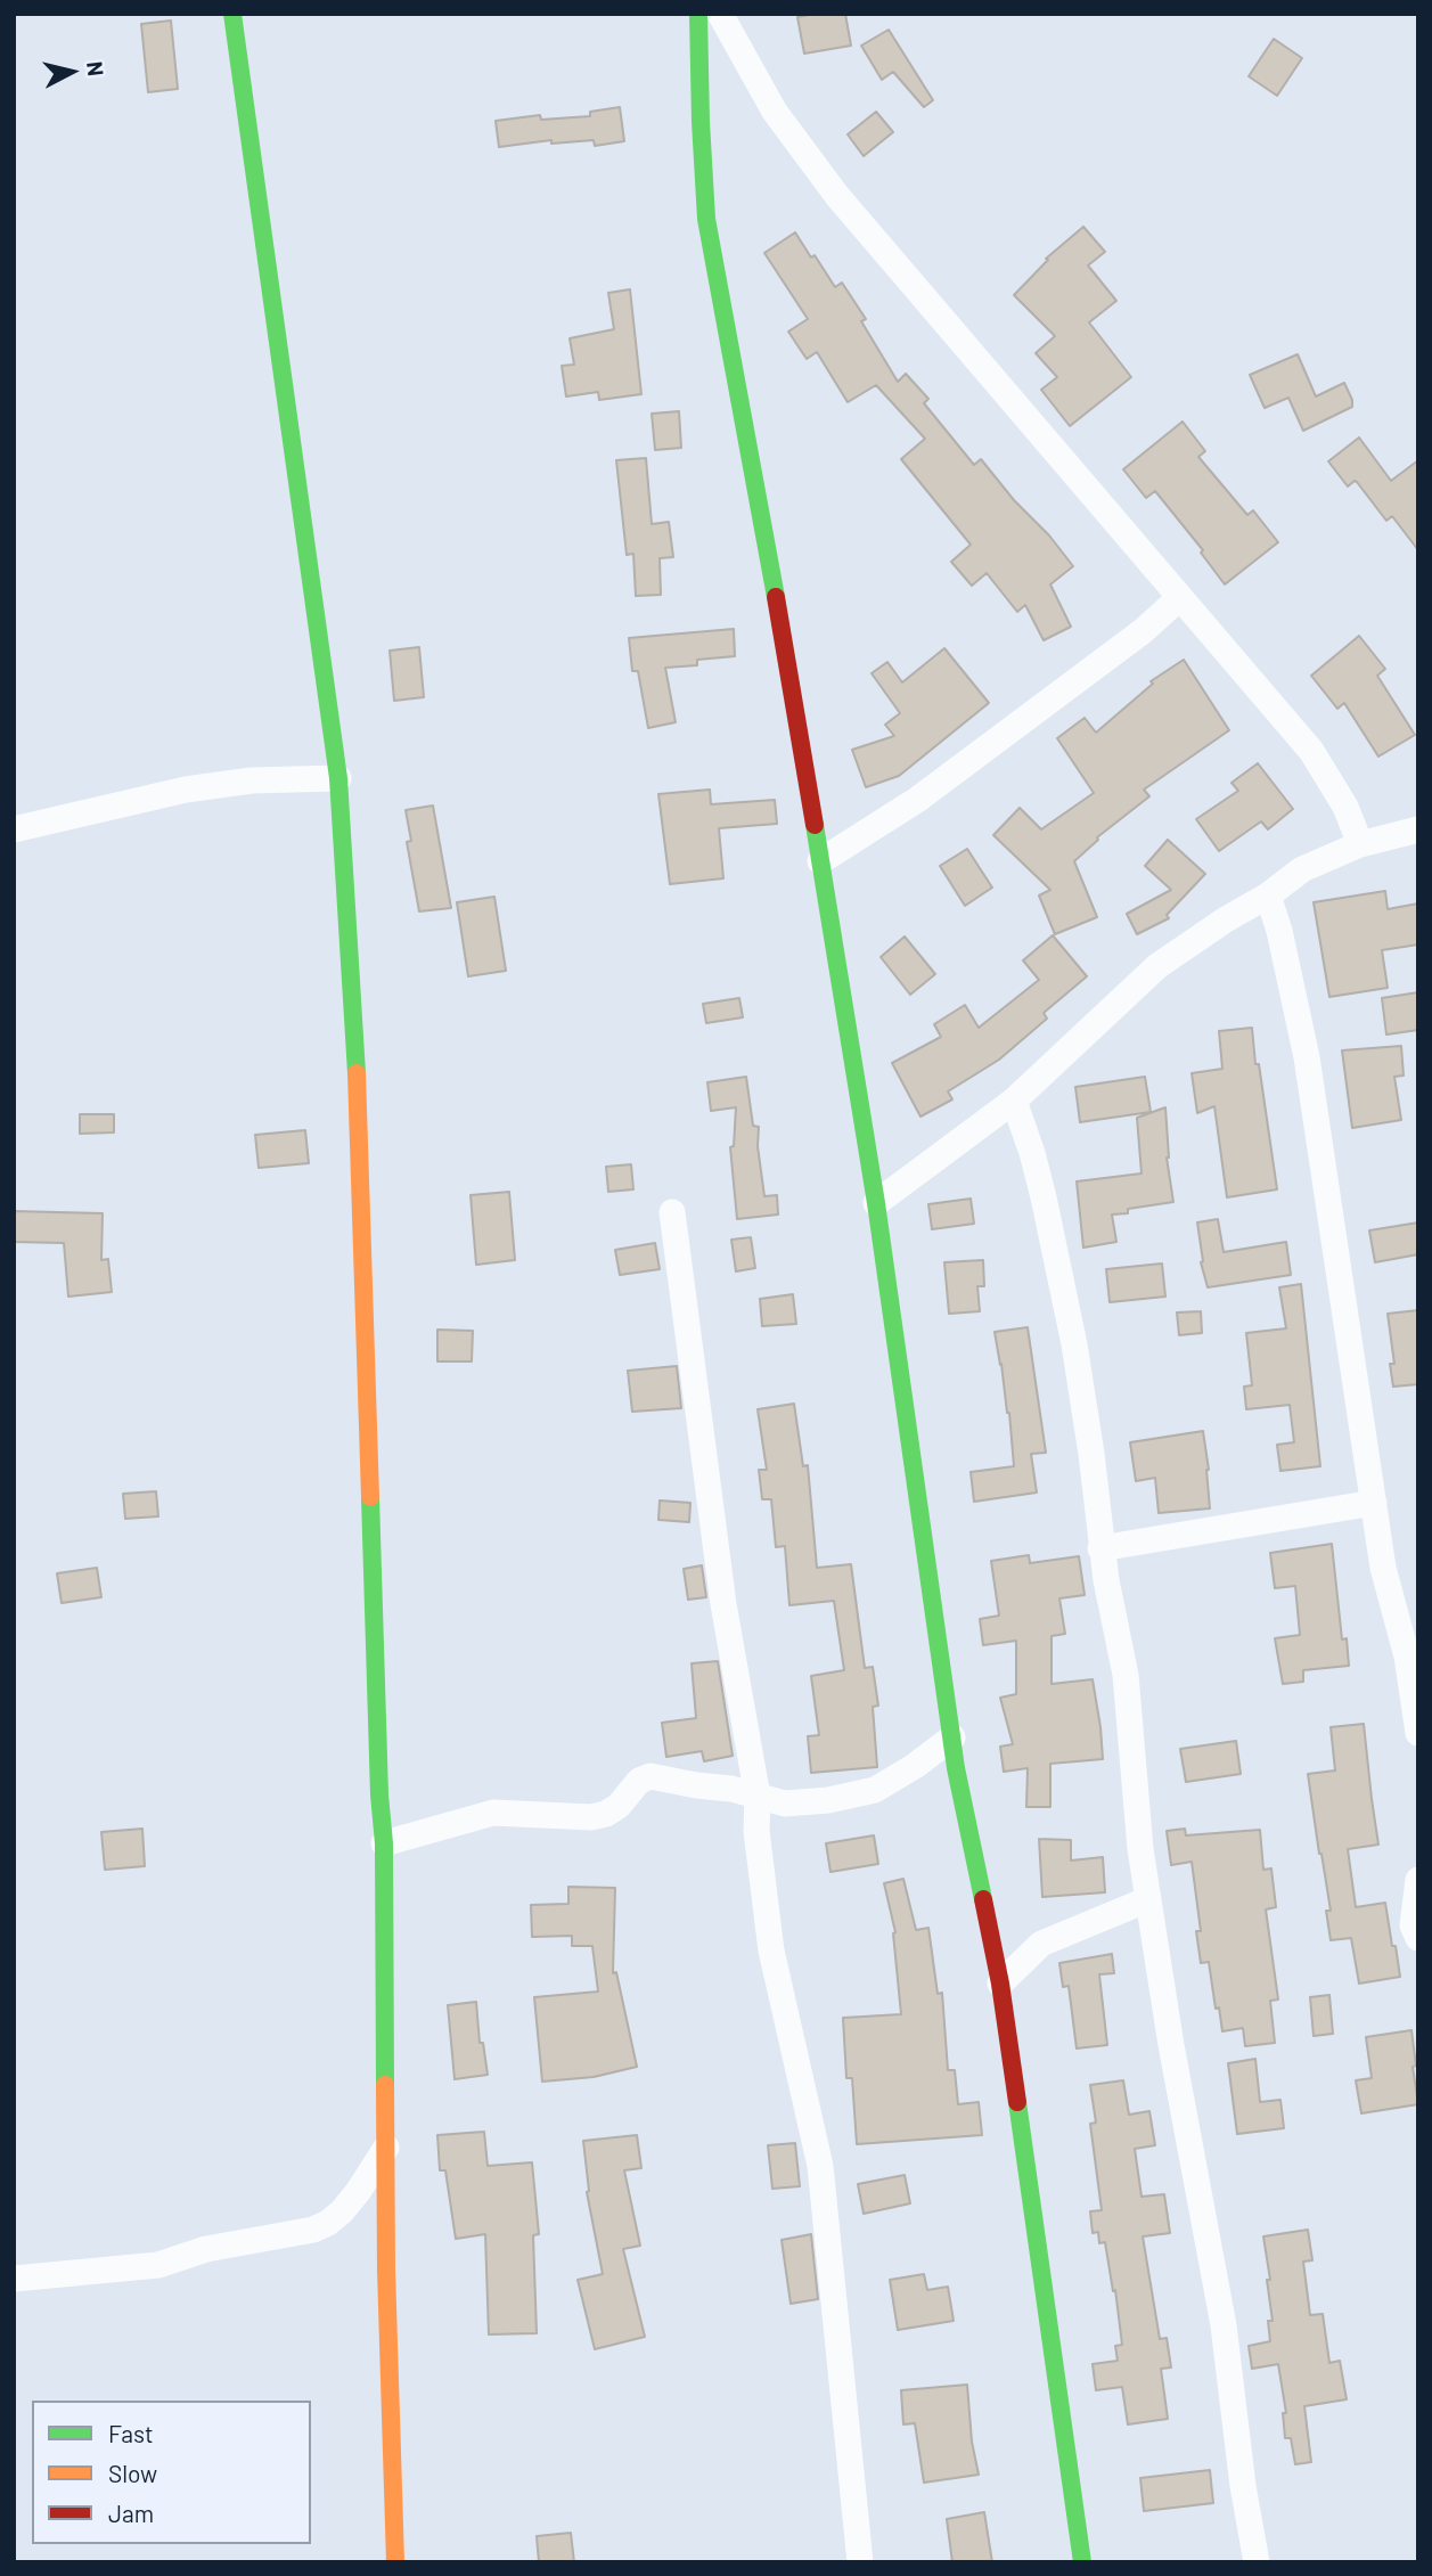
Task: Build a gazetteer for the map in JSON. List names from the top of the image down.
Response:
{
  "legend": ["Fast", "Slow", "Jam"],
  "north": "right"
}
